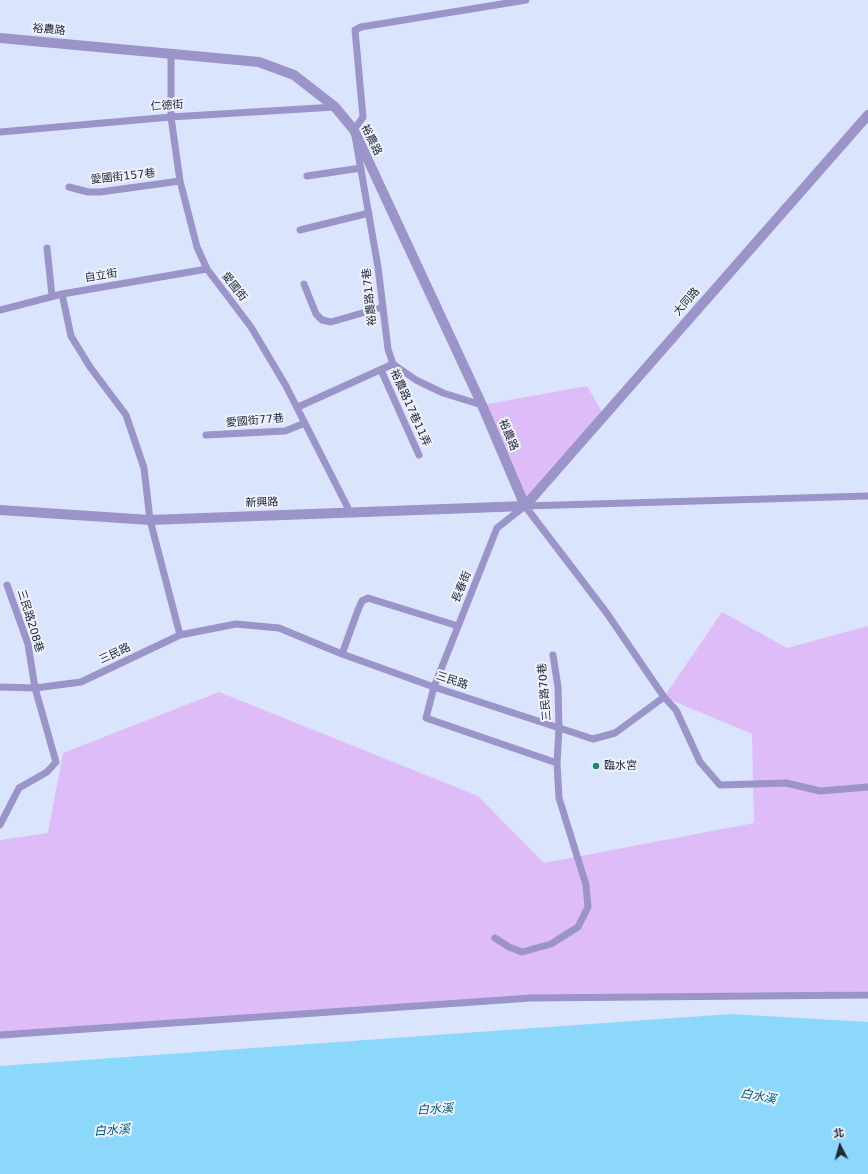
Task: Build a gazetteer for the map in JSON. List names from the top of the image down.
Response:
{
  "streets": {
    "street": ["裕農路", "大同路", "新興路"],
    "lane": [
      "仁德街",
      "愛國街157巷",
      "自立街",
      "愛國街",
      "裕農路17巷",
      "裕農路17巷11弄",
      "愛國街77巷",
      "長春街",
      "三民路208巷",
      "三民路",
      "三民路70巷"
    ]
  },
  "crossings": [
    ["裕農路", "仁德街"],
    ["裕農路", "愛國街"],
    ["裕農路", "裕農路17巷"],
    ["裕農路", "大同路"],
    ["裕農路", "新興路"],
    ["裕農路", "長春街"],
    ["仁德街", "愛國街"],
    ["愛國街157巷", "愛國街"],
    ["自立街", "愛國街"],
    ["愛國街", "裕農路17巷11弄"],
    ["愛國街", "愛國街77巷"],
    ["愛國街", "新興路"],
    ["裕農路17巷", "裕農路17巷11弄"],
    ["大同路", "新興路"],
    ["大同路", "長春街"],
    ["新興路", "長春街"],
    ["長春街", "三民路"],
    ["長春街", "三民路70巷"],
    ["三民路208巷", "三民路"],
    ["三民路", "三民路70巷"]
  ],
  "water": ["白水溪"],
  "places": ["臨水宮"],
  "north": "top"
}
